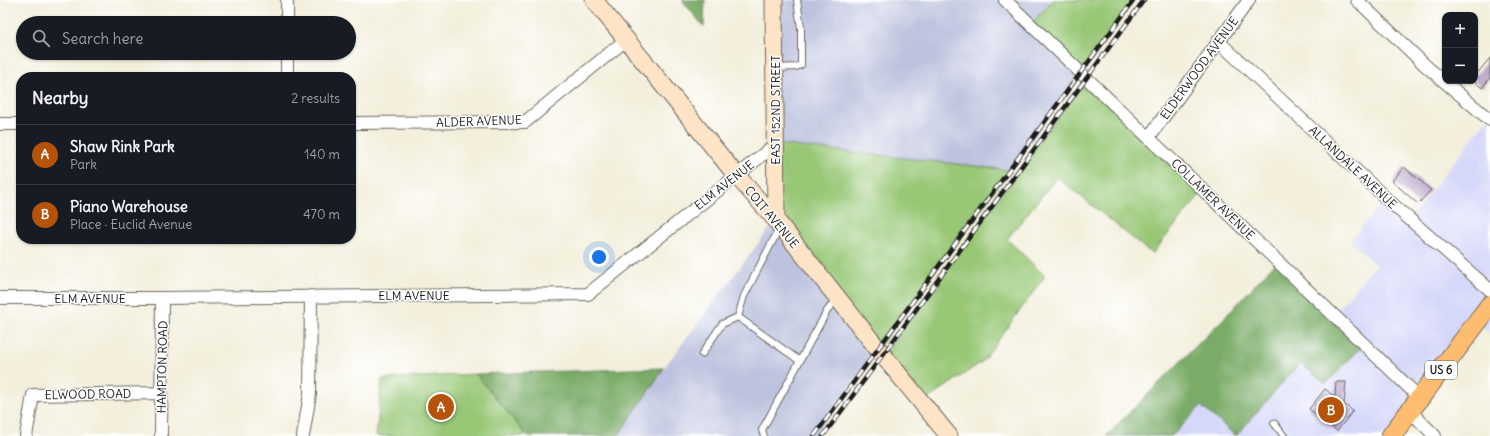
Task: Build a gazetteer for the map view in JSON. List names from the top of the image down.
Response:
{
  "streets": {
    "main road": ["US 6"],
    "street": [
      "ELDERWOOD AVENUE",
      "EAST 152ND STREET",
      "ALDER AVENUE",
      "ALLANDALE AVENUE",
      "ELM AVENUE",
      "COLLAMER AVENUE",
      "COIT AVENUE",
      "HAMPTON ROAD",
      "ELWOOD ROAD"
    ]
  },
  "crossings": [
    ["ELDERWOOD AVENUE", "ALLANDALE AVENUE"],
    ["ELDERWOOD AVENUE", "COLLAMER AVENUE"],
    ["EAST 152ND STREET", "ELM AVENUE"],
    ["EAST 152ND STREET", "COIT AVENUE"],
    ["ALDER AVENUE", "COIT AVENUE"],
    ["ELM AVENUE", "COIT AVENUE"],
    ["ELM AVENUE", "HAMPTON ROAD"],
    ["COLLAMER AVENUE", "US 6"],
    ["HAMPTON ROAD", "ELWOOD ROAD"]
  ],
  "page": {
    "map_buttons": ["+", "−"],
    "search": "Search here",
    "heading": ["Nearby", "2 results"],
    "list": [
      {
        "mark": "A",
        "name": "Shaw Rink Park",
        "note": "Park",
        "value": "140 m"
      },
      {
        "mark": "B",
        "name": "Piano Warehouse",
        "note": "Place · Euclid Avenue",
        "value": "470 m"
      }
    ],
    "pins": ["A", "B"]
  }
}
